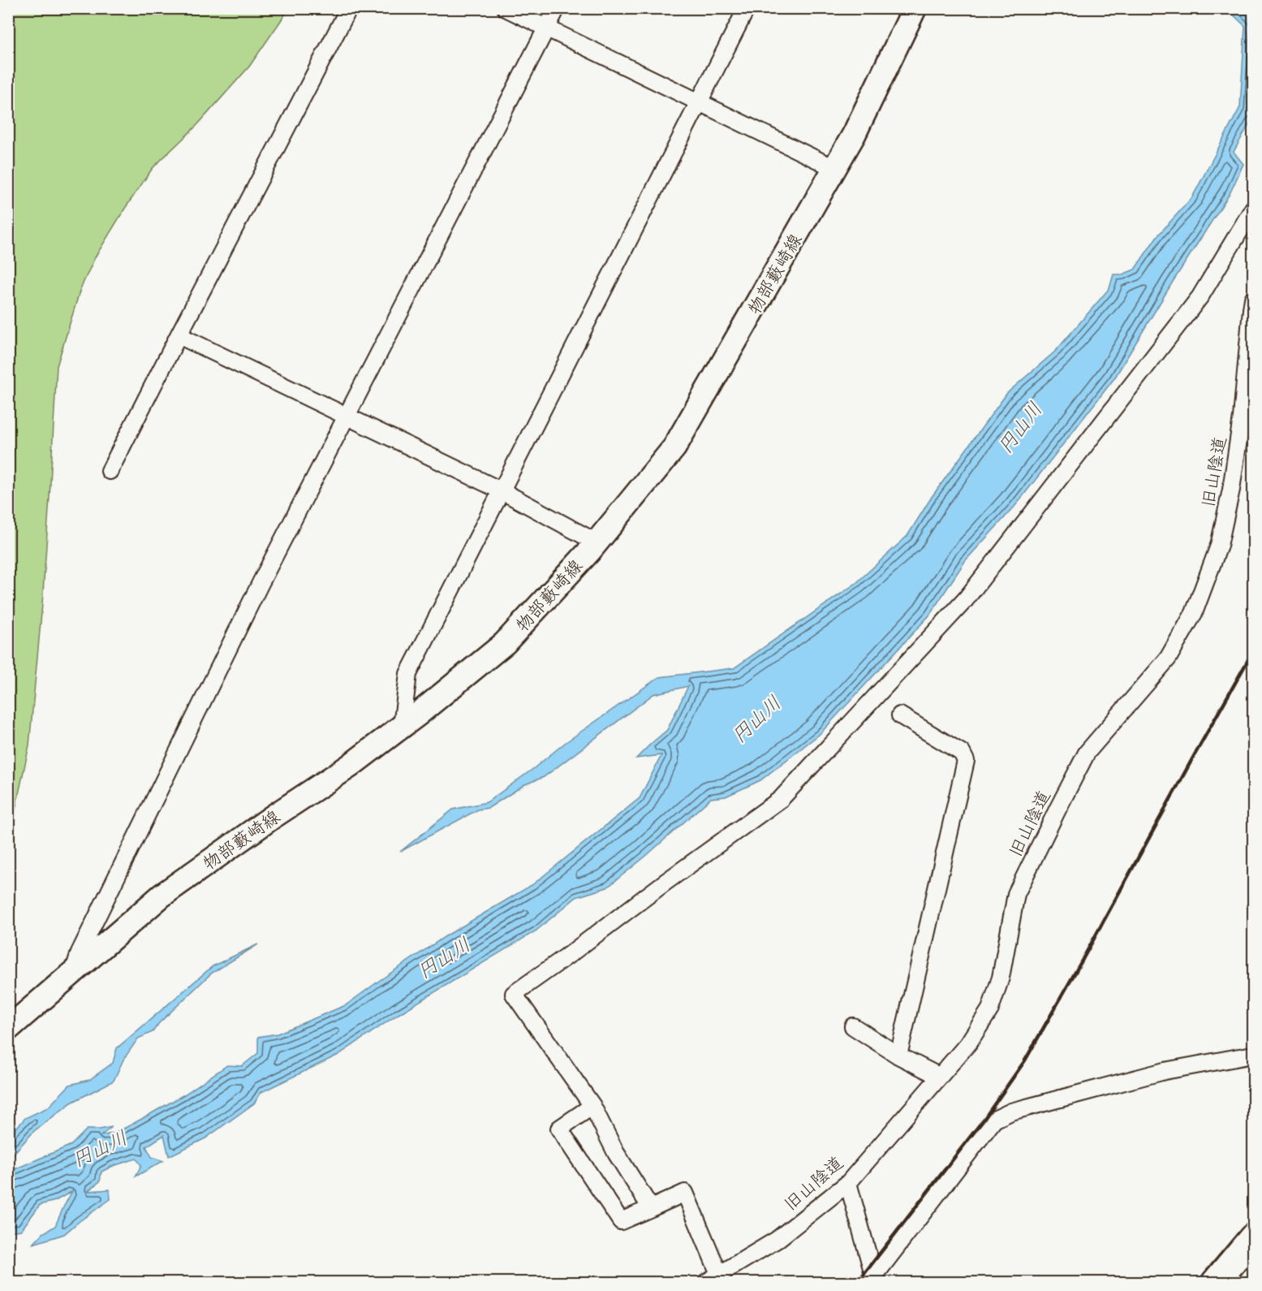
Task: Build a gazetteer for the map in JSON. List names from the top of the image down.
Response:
{
  "streets": {
    "main road": ["物部藪崎線"],
    "street": ["旧山陰道"]
  },
  "water": ["円山川"]
}
